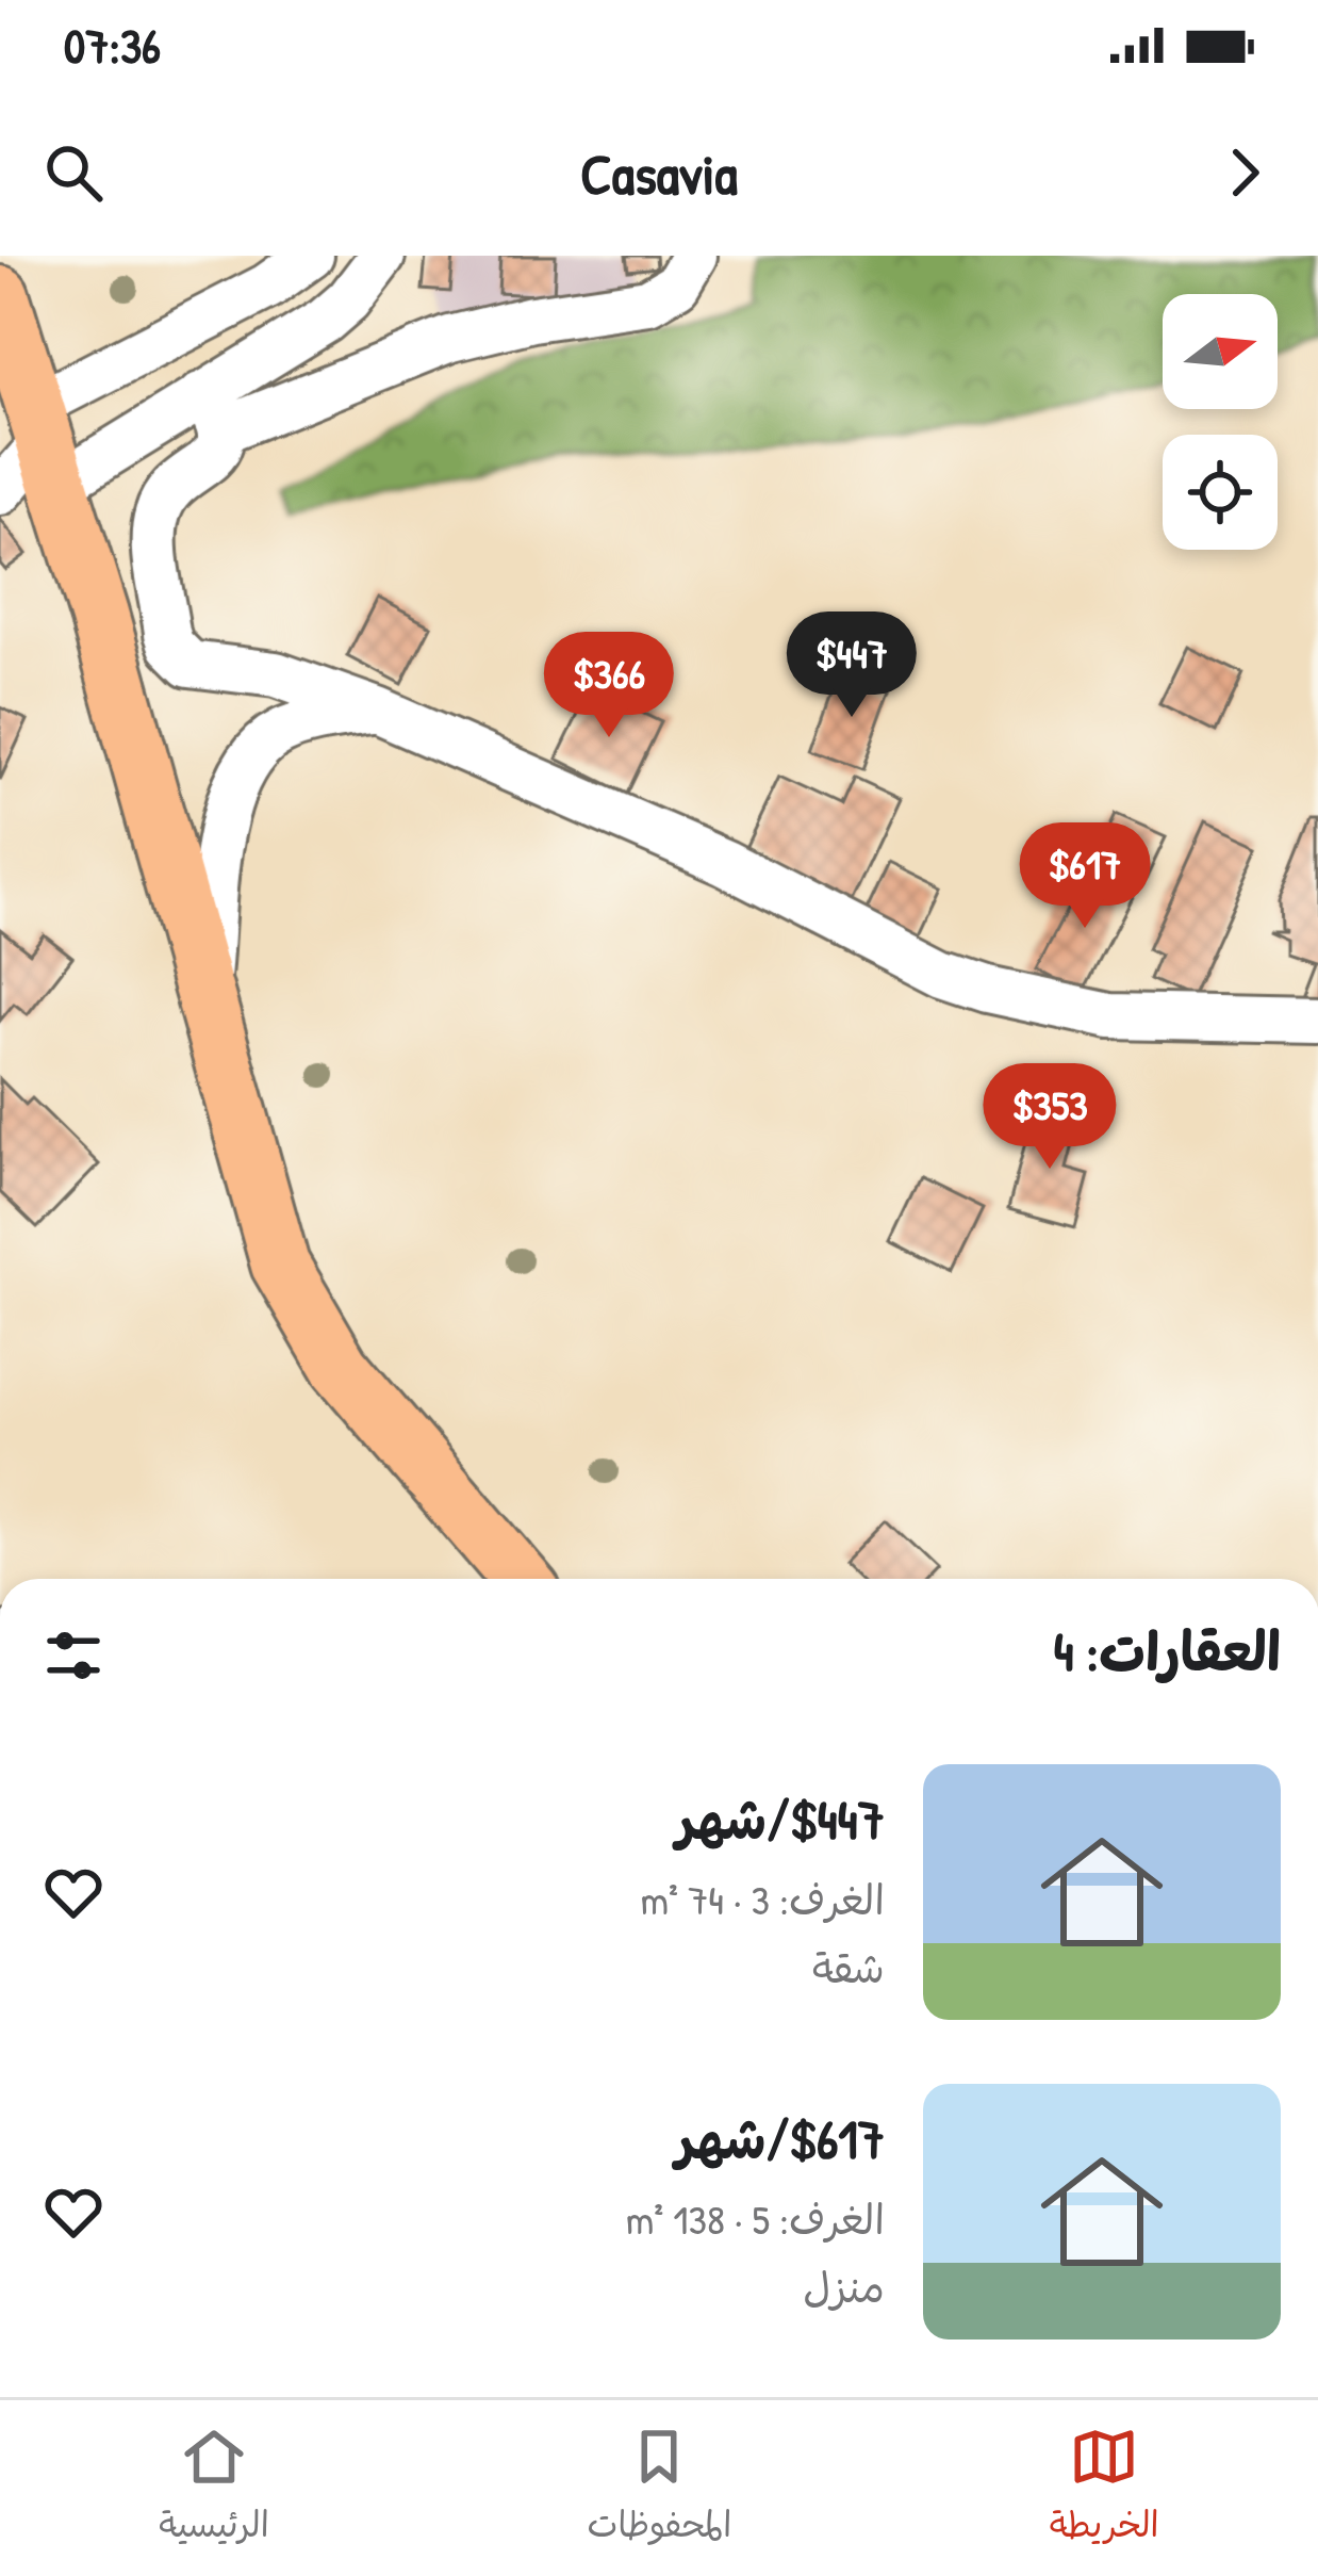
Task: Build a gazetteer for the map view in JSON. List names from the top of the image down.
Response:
{
  "north": "right",
  "page": {
    "status": "07:36",
    "header": "Casavia",
    "price": [
      "$447",
      "$366",
      "$617",
      "$353"
    ],
    "heading": "العقارات: 4",
    "list": [
      {
        "name": "$447/شهر",
        "note": "الغرف: 3 · 74 m² · شقة"
      },
      {
        "name": "$617/شهر",
        "note": "الغرف: 5 · 138 m² · منزل"
      }
    ],
    "tabs": ["الخريطة", "المحفوظات", "الرئيسية"]
  }
}
